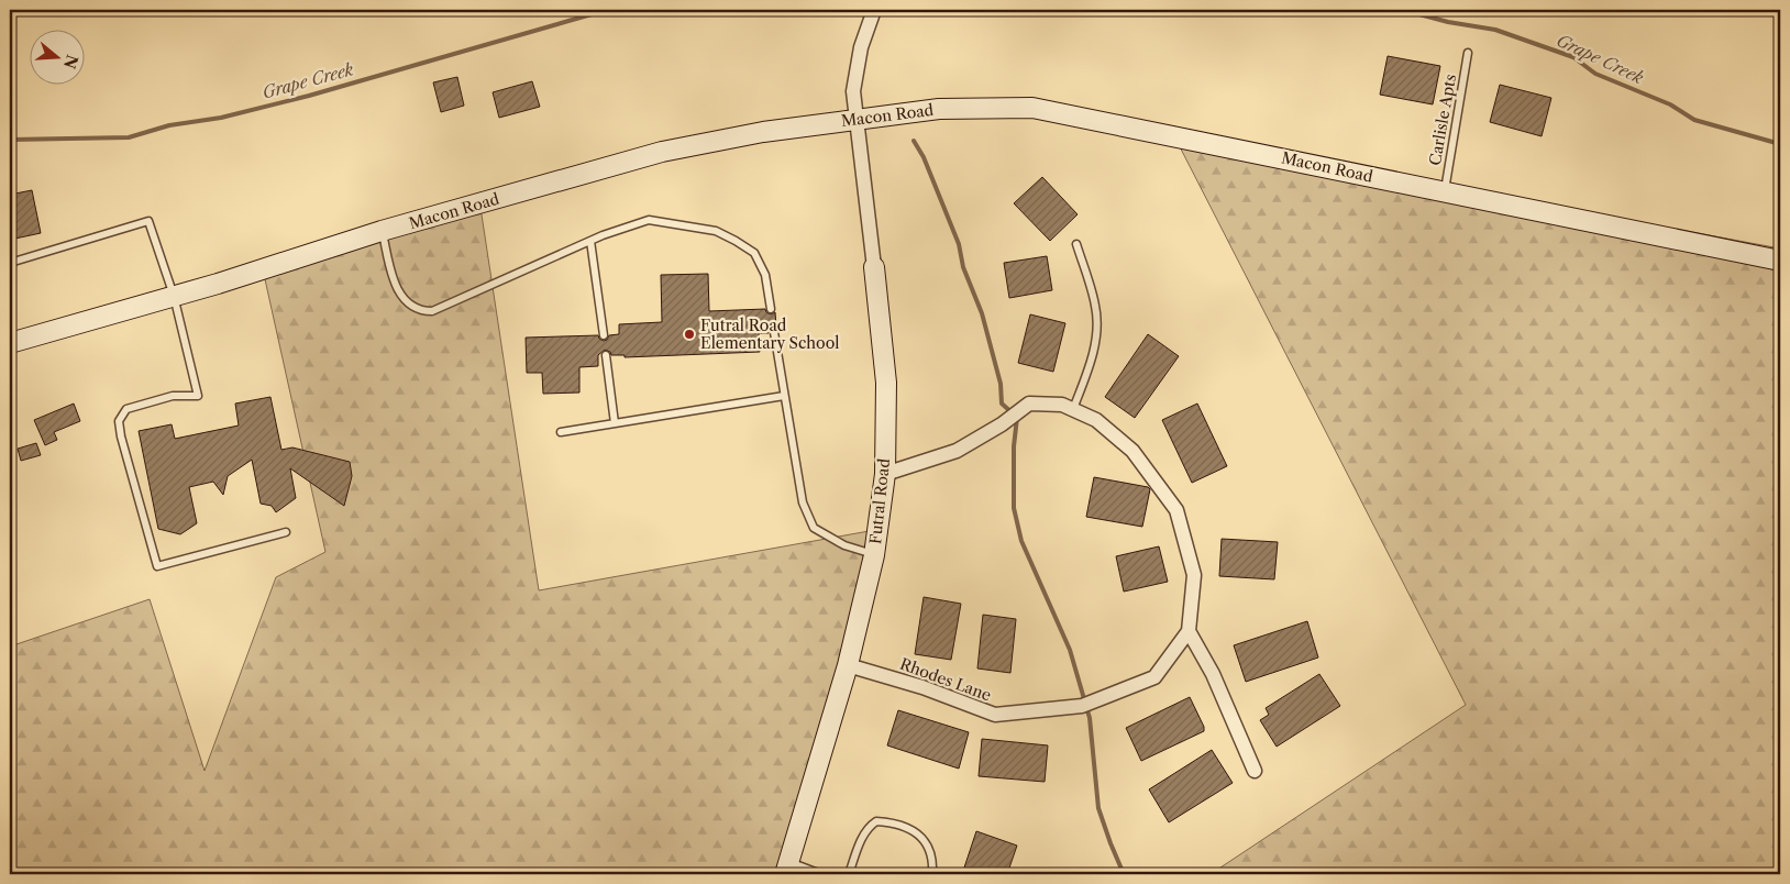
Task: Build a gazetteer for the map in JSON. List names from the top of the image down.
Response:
{
  "streets": {
    "main road": ["Macon Road", "Futral Road"],
    "street": ["Rhodes Lane"],
    "lane": ["Carlisle Apts"]
  },
  "crossings": [
    ["Macon Road", "Carlisle Apts"],
    ["Macon Road", "Futral Road"],
    ["Futral Road", "Rhodes Lane"]
  ],
  "water": ["Grape Creek"],
  "places": ["Futral Road Elementary School"],
  "north": "right"
}
